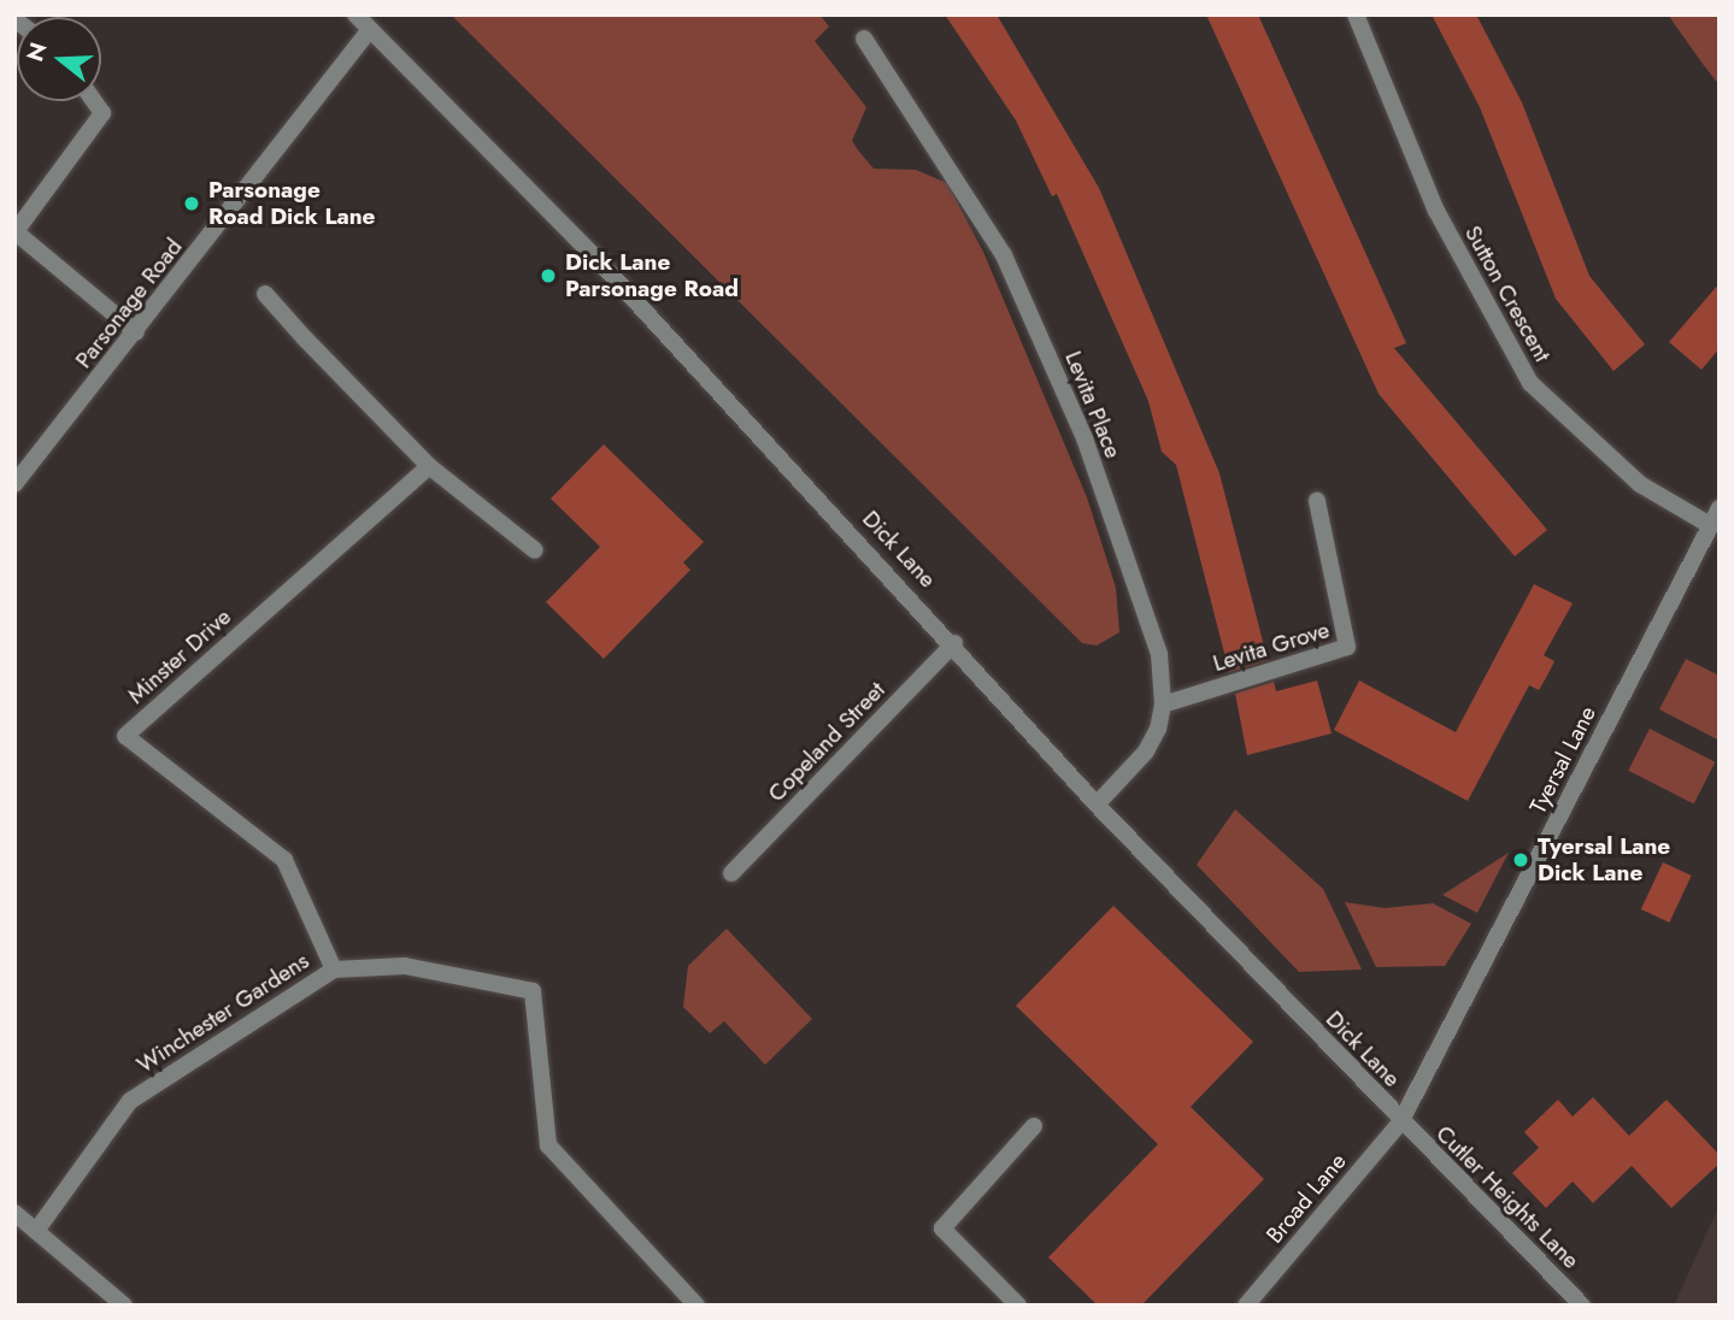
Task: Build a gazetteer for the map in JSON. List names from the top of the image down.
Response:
{
  "streets": {
    "street": [
      "Sutton Crescent",
      "Parsonage Road",
      "Levita Place",
      "Dick Lane",
      "Levita Grove",
      "Minster Drive",
      "Copeland Street",
      "Tyersal Lane",
      "Winchester Gardens",
      "Cutler Heights Lane",
      "Broad Lane"
    ]
  },
  "crossings": [
    ["Sutton Crescent", "Tyersal Lane"],
    ["Parsonage Road", "Dick Lane"],
    ["Levita Place", "Dick Lane"],
    ["Levita Place", "Levita Grove"],
    ["Dick Lane", "Copeland Street"],
    ["Dick Lane", "Tyersal Lane"],
    ["Dick Lane", "Cutler Heights Lane"],
    ["Dick Lane", "Broad Lane"],
    ["Minster Drive", "Winchester Gardens"],
    ["Tyersal Lane", "Cutler Heights Lane"],
    ["Tyersal Lane", "Broad Lane"],
    ["Cutler Heights Lane", "Broad Lane"]
  ],
  "places": ["Parsonage Road Dick Lane", "Dick Lane Parsonage Road", "Tyersal Lane Dick Lane"],
  "north": "left"
}
